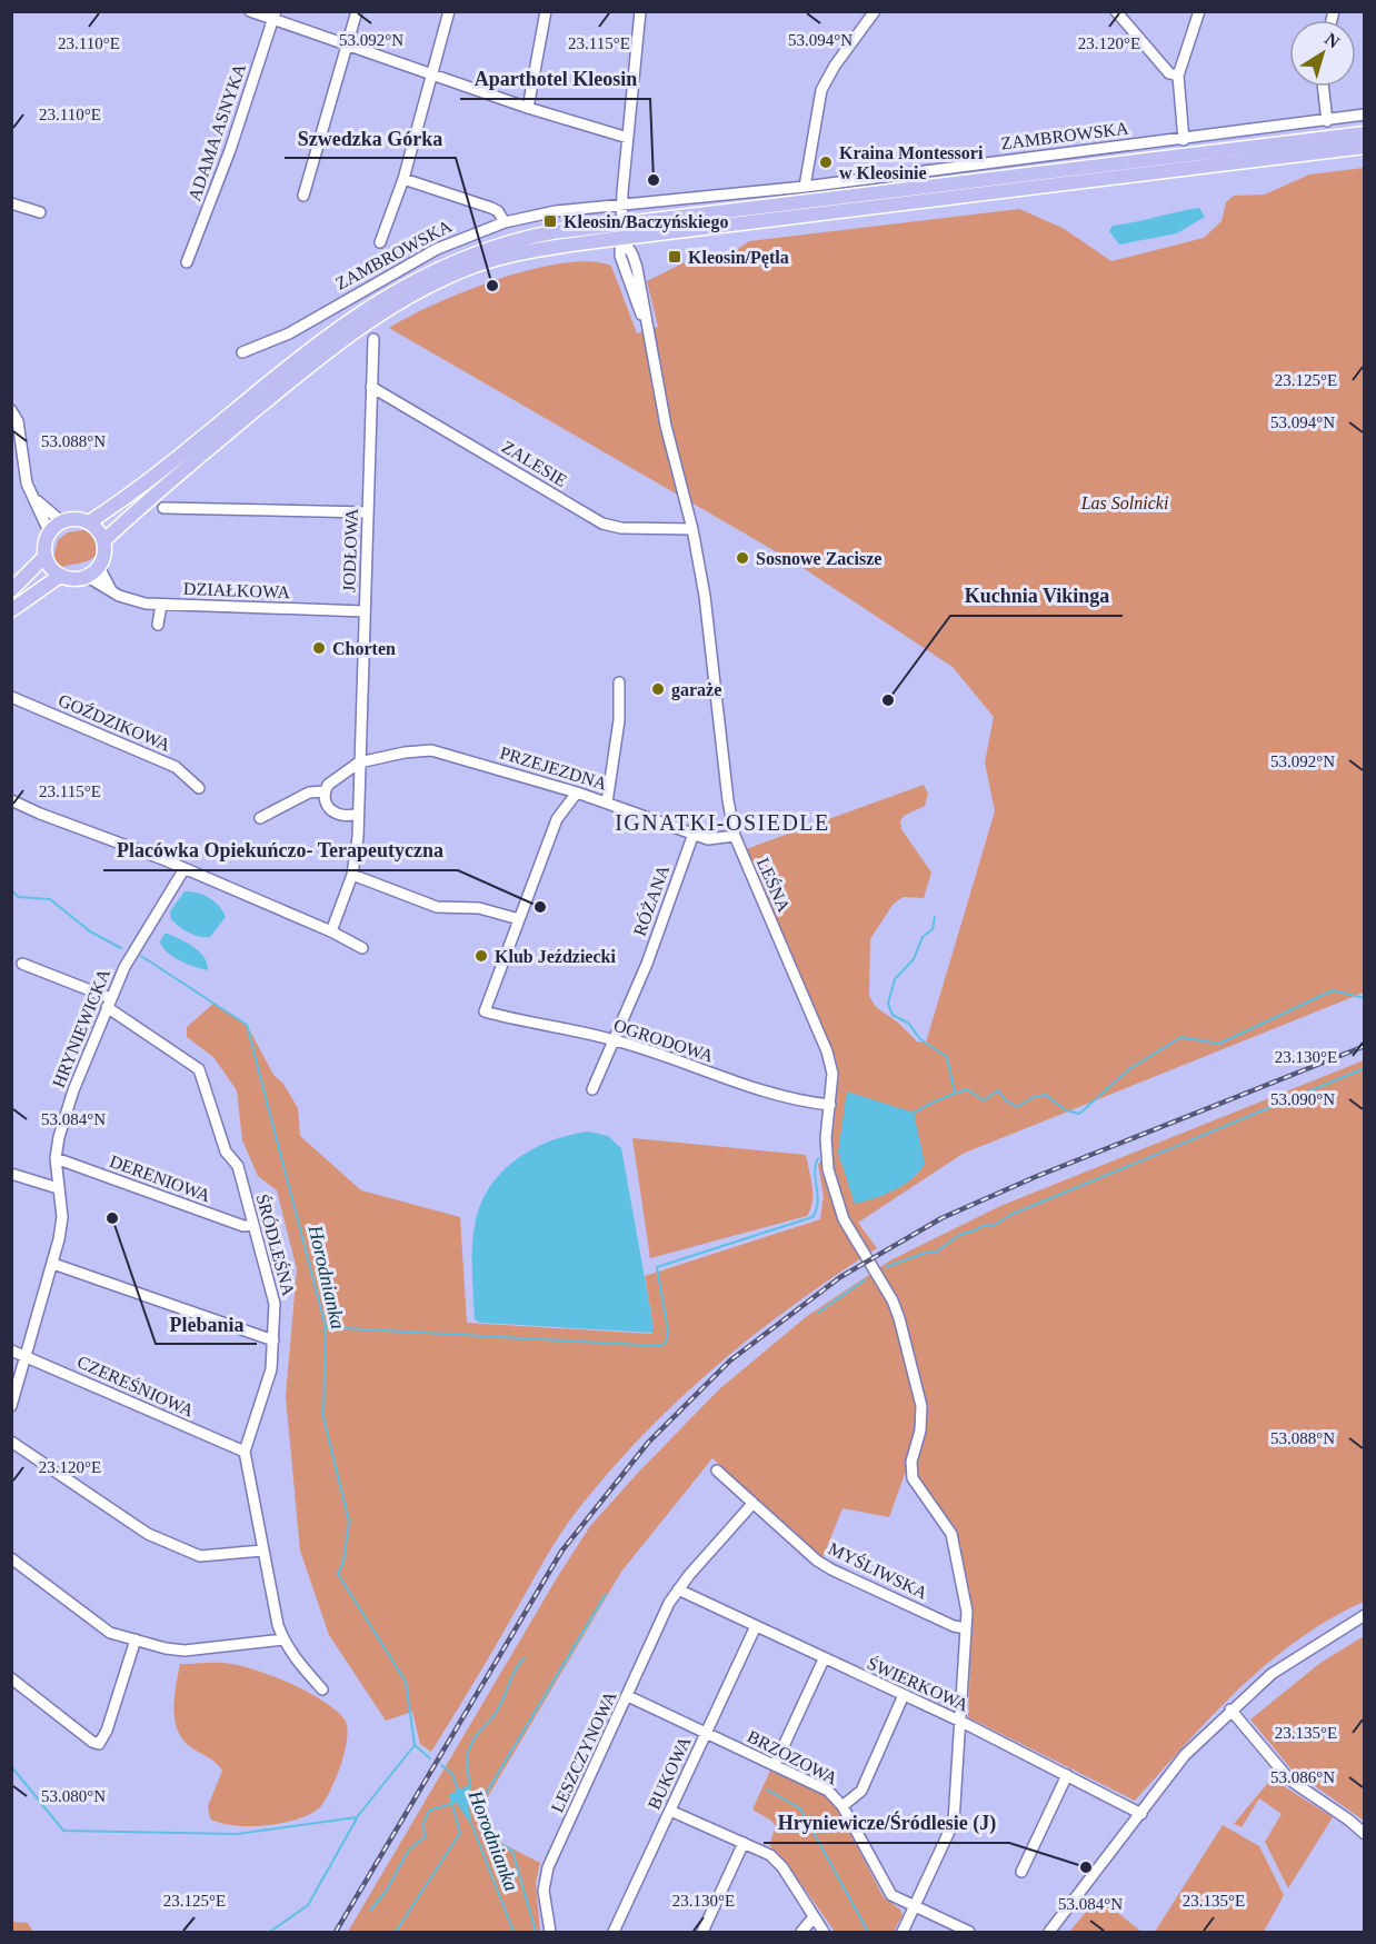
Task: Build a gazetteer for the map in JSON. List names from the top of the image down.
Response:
{
  "streets": {
    "main road": ["ZAMBROWSKA"],
    "street": [
      "ADAMA ASNYKA",
      "ZALESIE",
      "JODŁOWA",
      "DZIAŁKOWA",
      "GOŹDZIKOWA",
      "PRZEJEZDNA",
      "LEŚNA",
      "RÓŻANA",
      "HRYNIEWICKA",
      "OGRODOWA",
      "DERENIOWA",
      "ŚRÓDLEŚNA",
      "CZEREŚNIOWA",
      "MYŚLIWSKA",
      "ŚWIERKOWA",
      "LESZCZYNOWA",
      "BRZOZOWA",
      "BUKOWA"
    ]
  },
  "crossings": [
    ["ZAMBROWSKA", "LEŚNA"],
    ["ZALESIE", "JODŁOWA"],
    ["ZALESIE", "LEŚNA"],
    ["JODŁOWA", "DZIAŁKOWA"],
    ["JODŁOWA", "PRZEJEZDNA"],
    ["PRZEJEZDNA", "LEŚNA"],
    ["PRZEJEZDNA", "RÓŻANA"],
    ["LEŚNA", "OGRODOWA"],
    ["LEŚNA", "MYŚLIWSKA"],
    ["RÓŻANA", "OGRODOWA"],
    ["HRYNIEWICKA", "DERENIOWA"],
    ["HRYNIEWICKA", "ŚRÓDLEŚNA"],
    ["HRYNIEWICKA", "CZEREŚNIOWA"],
    ["DERENIOWA", "ŚRÓDLEŚNA"],
    ["ŚRÓDLEŚNA", "CZEREŚNIOWA"],
    ["ŚWIERKOWA", "LESZCZYNOWA"],
    ["ŚWIERKOWA", "BUKOWA"],
    ["LESZCZYNOWA", "BRZOZOWA"],
    ["BRZOZOWA", "BUKOWA"]
  ],
  "districts": ["IGNATKI-OSIEDLE"],
  "water": ["Horodnianka"],
  "parks": ["Las Solnicki"],
  "places": {
    "other": [
      "Kraina Montessori w Kleosinie",
      "Aparthotel Kleosin",
      "Szwedzka Górka",
      "Sosnowe Zacisze",
      "Chorten",
      "garaże",
      "Kuchnia Vikinga",
      "Placówka Opiekuńczo- Terapeutyczna",
      "Klub Jeździecki",
      "Plebania",
      "Hryniewicze/Śródlesie (J)"
    ],
    "transit": ["Kleosin/Baczyńskiego", "Kleosin/Pętla"]
  },
  "north": "top right",
  "coordinates": [
    "53.092°N",
    "53.094°N",
    "23.110°E",
    "23.115°E",
    "23.120°E",
    "23.125°E",
    "53.088°N",
    "23.130°E",
    "53.090°N",
    "53.084°N",
    "23.135°E",
    "53.086°N",
    "53.080°N"
  ]
}
